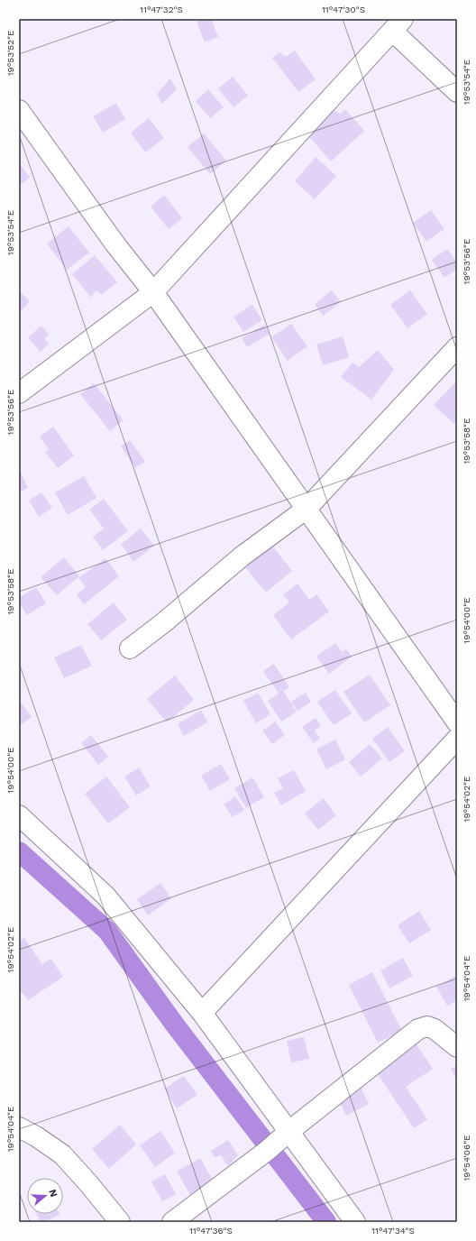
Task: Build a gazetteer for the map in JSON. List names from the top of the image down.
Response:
{
  "north": "right",
  "coordinates": [
    "11°47'32\"S",
    "11°47'30\"S",
    "19°53'52\"E",
    "19°53'54\"E",
    "19°53'56\"E",
    "19°53'58\"E",
    "19°54'00\"E",
    "19°54'02\"E",
    "19°54'04\"E",
    "19°54'06\"E",
    "11°47'36\"S",
    "11°47'34\"S"
  ]
}
